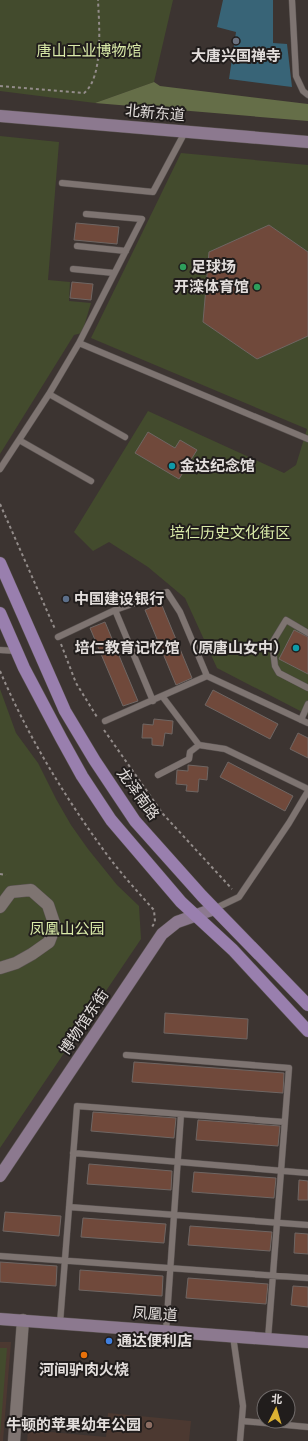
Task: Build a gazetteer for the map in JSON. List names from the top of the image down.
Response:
{
  "streets": {
    "main road": ["龙泽南路"],
    "street": ["北新东道", "博物馆东街", "凤凰道"]
  },
  "crossings": [
    ["龙泽南路", "博物馆东街"]
  ],
  "parks": ["唐山工业博物馆", "培仁历史文化街区", "凤凰山公园"],
  "places": [
    "大唐兴国禅寺",
    "足球场",
    "开滦体育馆",
    "金达纪念馆",
    "中国建设银行",
    "培仁教育记忆馆 （原唐山女中）",
    "通达便利店",
    "河间驴肉火烧",
    "牛顿的苹果幼年公园"
  ],
  "north": "top"
}
